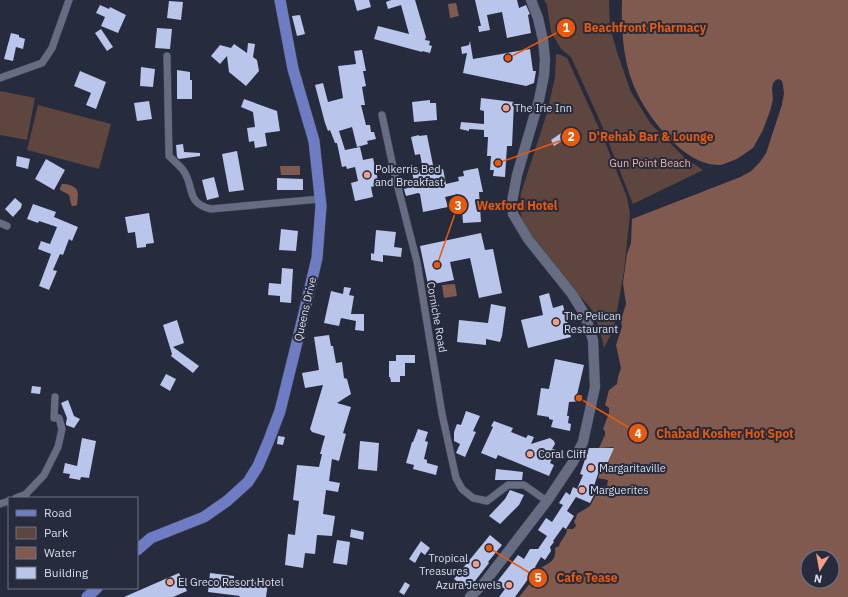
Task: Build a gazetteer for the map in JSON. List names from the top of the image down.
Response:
{
  "streets": {
    "main road": ["Queens Drive"],
    "street": ["Corniche Road"]
  },
  "parks": ["Gun Point Beach"],
  "places": [
    "Beachfront Pharmacy",
    "The Irie Inn",
    "D'Rehab Bar & Lounge",
    "Polkerris Bed and Breakfast",
    "Wexford Hotel",
    "The Pelican Restaurant",
    "Chabad Kosher Hot Spot",
    "Coral Cliff",
    "Margaritaville",
    "Marguerites",
    "Cafe Tease",
    "Tropical Treasures",
    "El Greco Resort Hotel",
    "Azura Jewels"
  ],
  "legend": [
    "Road",
    "Park",
    "Water",
    "Building"
  ],
  "north": "bottom"
}
